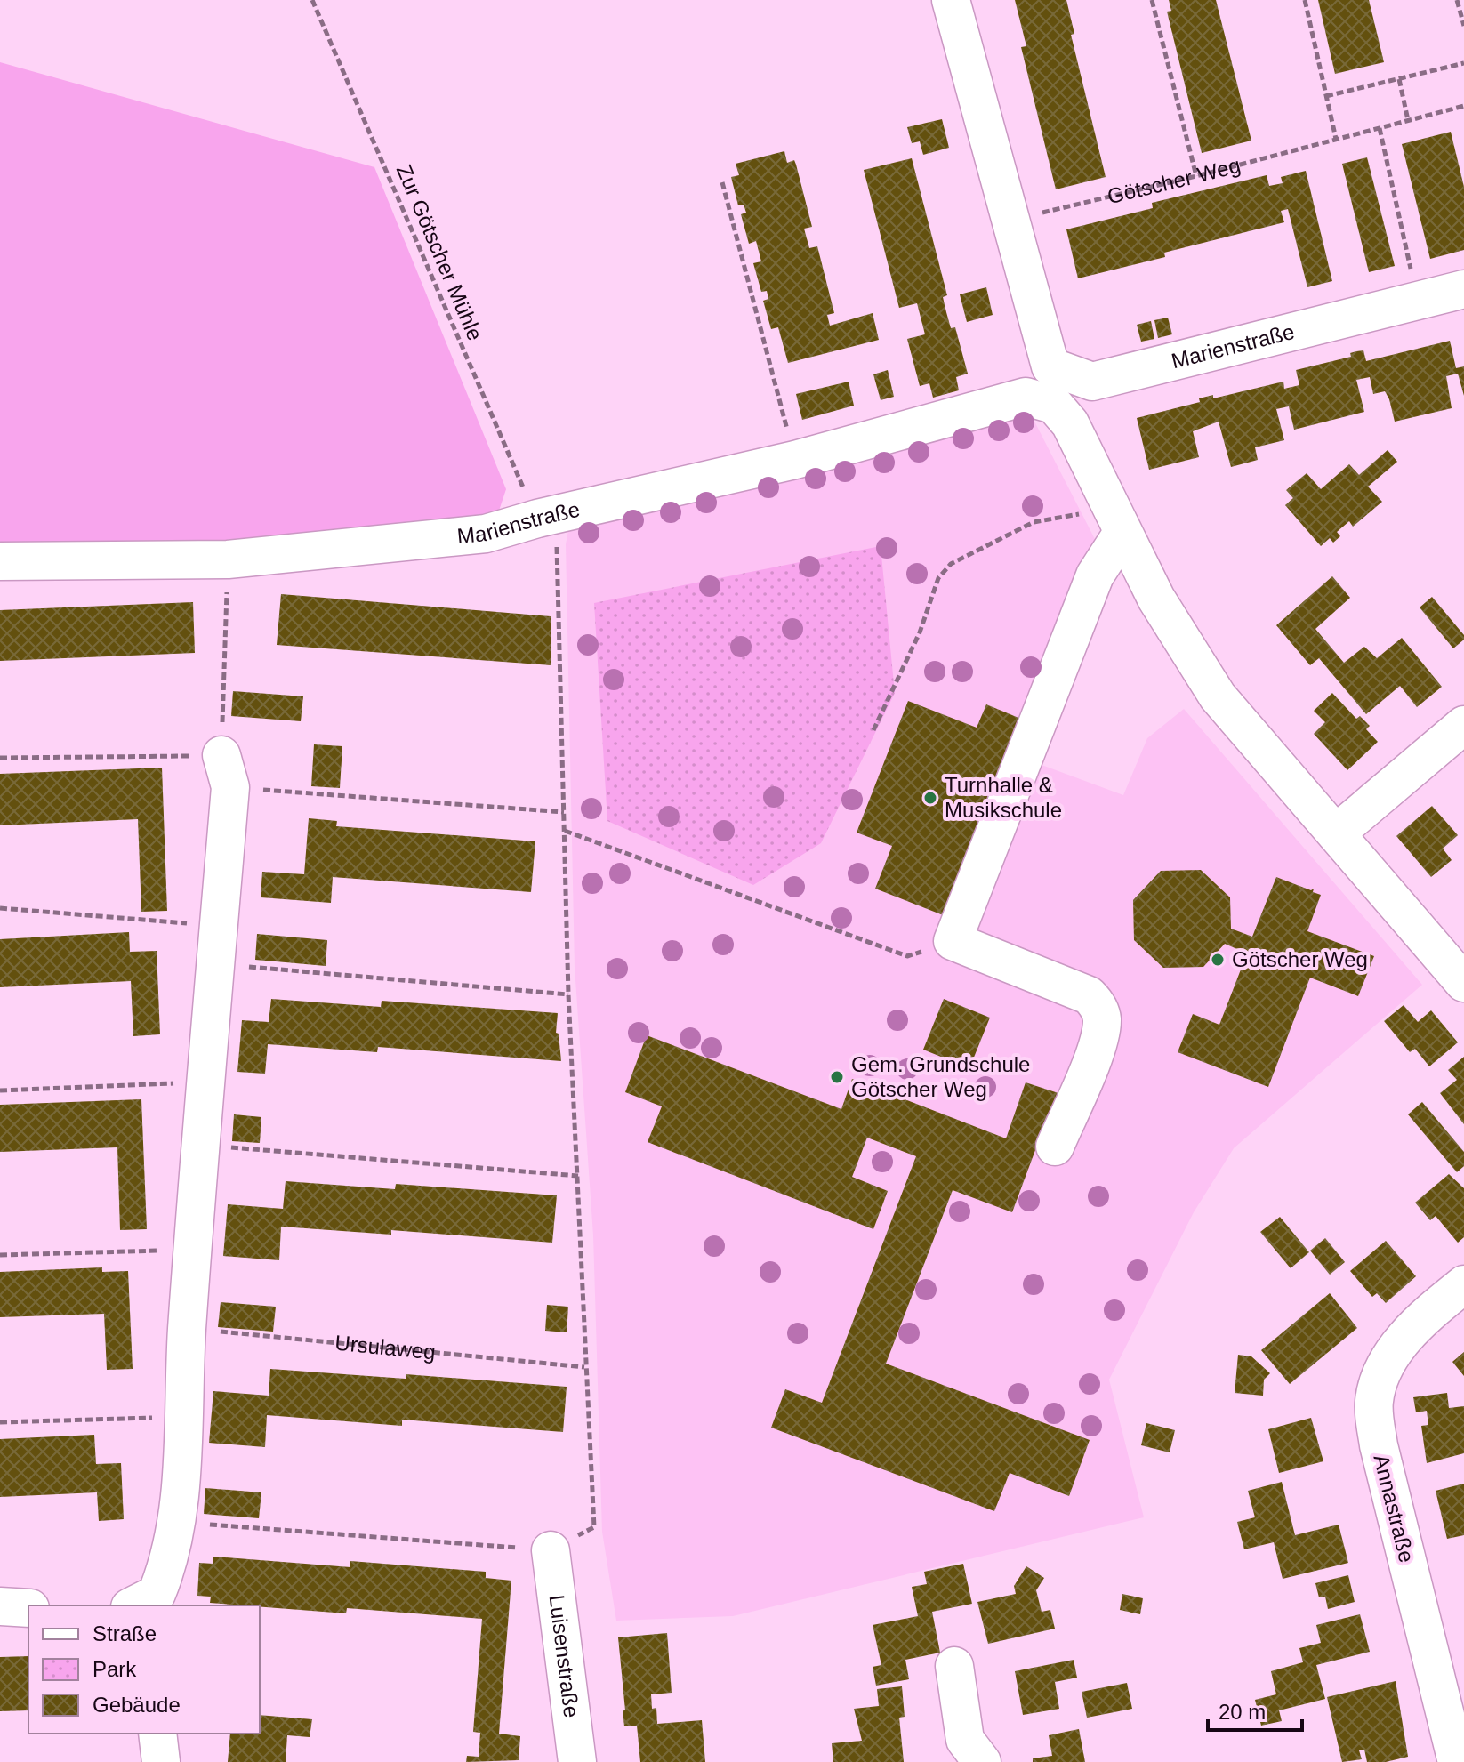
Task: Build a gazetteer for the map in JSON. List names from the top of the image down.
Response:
{
  "streets": {
    "street": ["Marienstraße", "Annastraße", "Luisenstraße"],
    "path": ["Götscher Weg", "Zur Götscher Mühle", "Ursulaweg"]
  },
  "crossings": [
    ["Götscher Weg", "Marienstraße"],
    ["Zur Götscher Mühle", "Marienstraße"]
  ],
  "places": ["Turnhalle & Musikschule", "Götscher Weg", "Gem. Grundschule Götscher Weg"],
  "legend": ["Straße", "Park", "Gebäude"],
  "scale_bar": "20 m"
}
